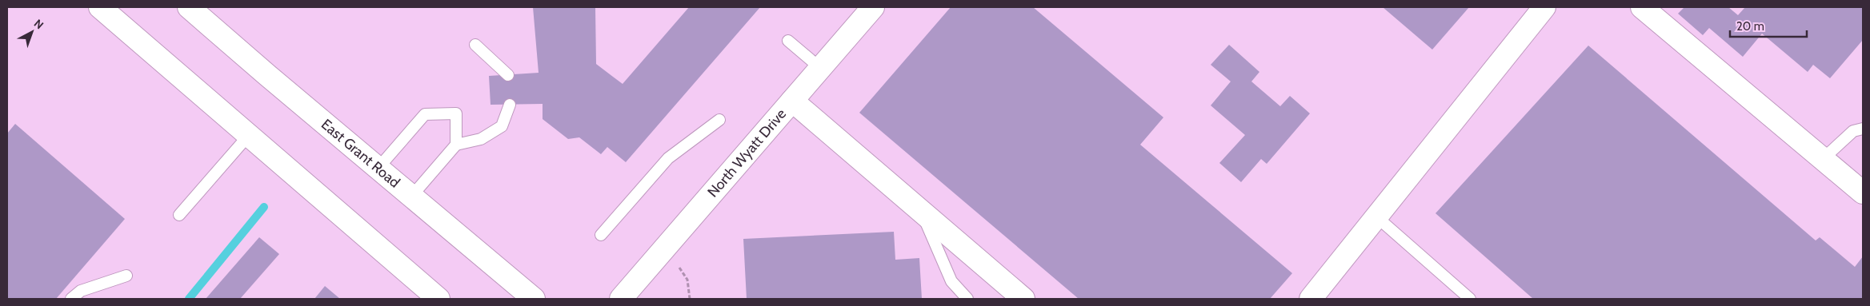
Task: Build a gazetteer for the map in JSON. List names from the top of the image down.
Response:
{
  "streets": {
    "street": ["North Wyatt Drive", "East Grant Road"]
  },
  "scale_bar": "20 m",
  "north": "top right"
}
